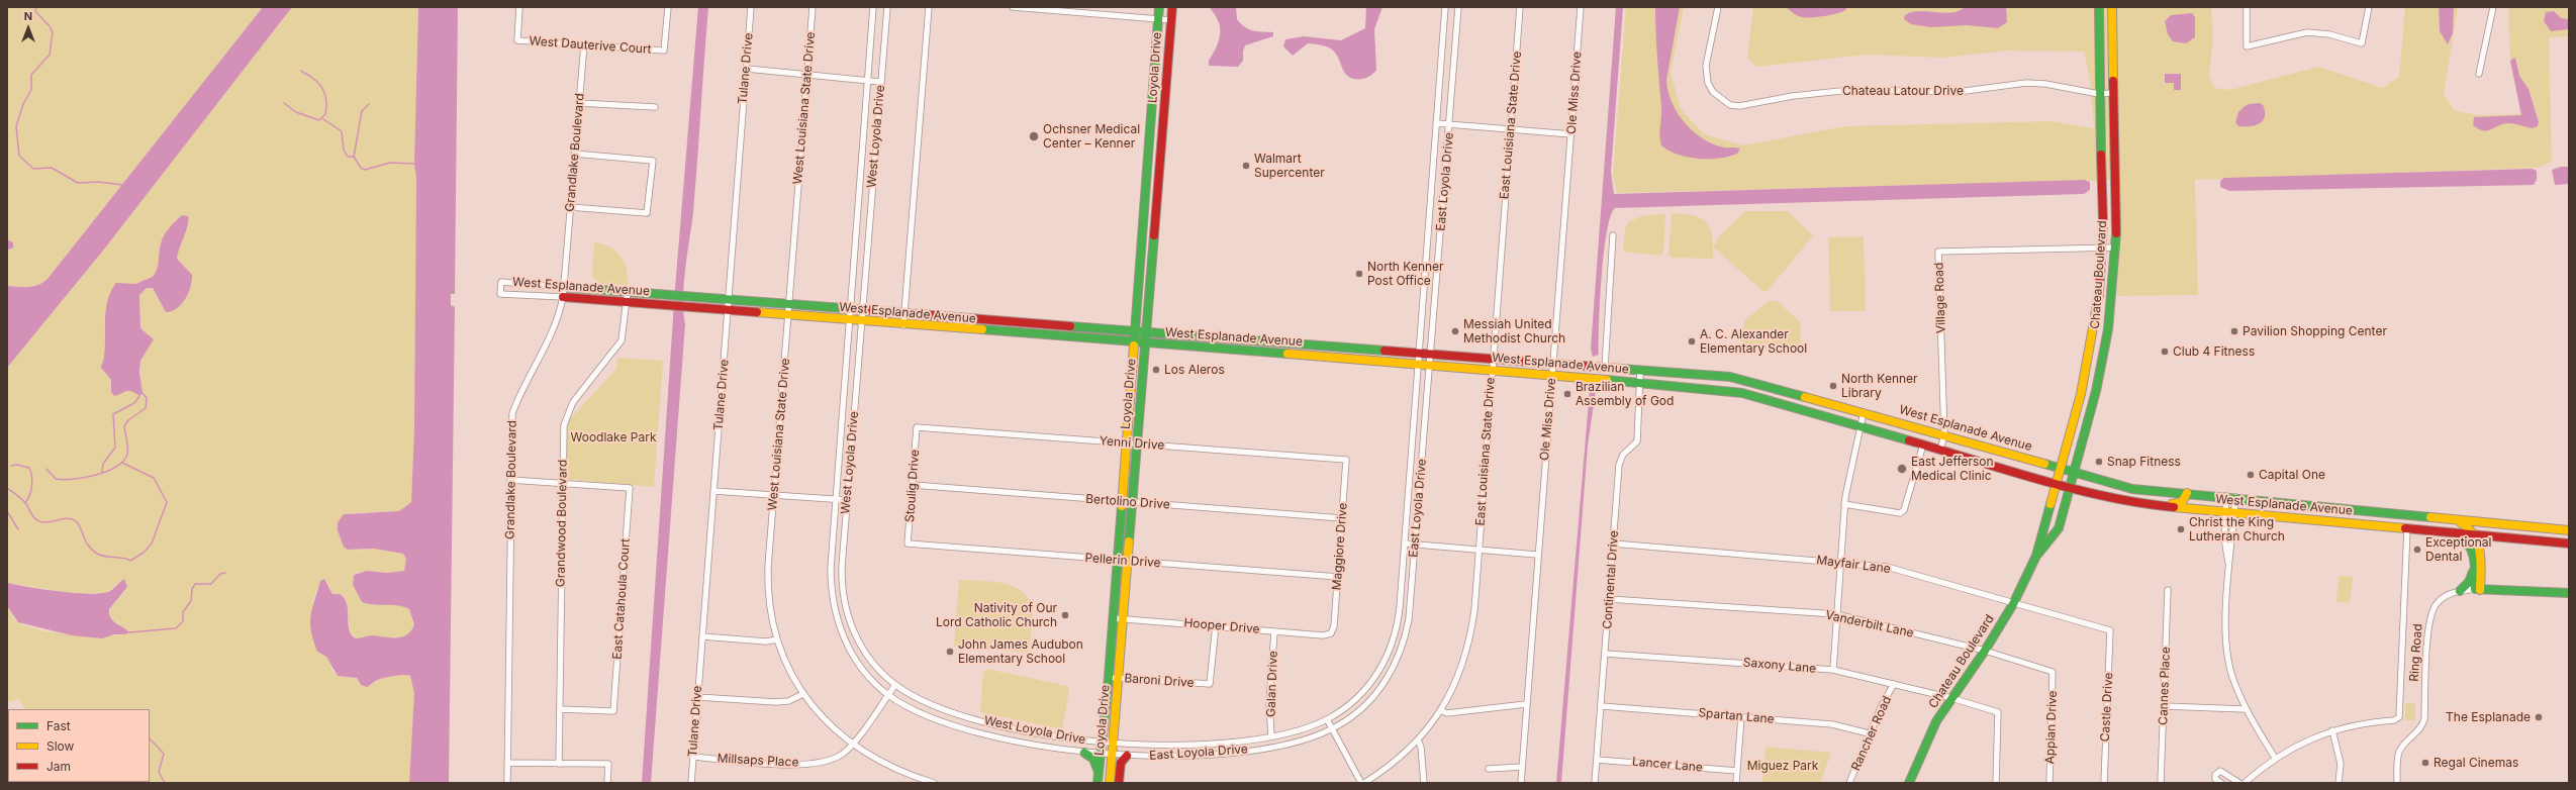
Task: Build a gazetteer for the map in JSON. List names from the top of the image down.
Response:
{
  "streets": {
    "main road": [
      "Loyola Drive",
      "Chateau Boulevard",
      "West Esplanade Avenue",
      "Ring Road"
    ],
    "street": [
      "West Dauterive Court",
      "Tulane Drive",
      "Chateau Latour Drive",
      "Ole Miss Drive",
      "West Louisiana State Drive",
      "East Louisiana State Drive",
      "West Loyola Drive",
      "Grandlake Boulevard",
      "East Loyola Drive",
      "Village Road",
      "Yenni Drive",
      "Stoulig Drive",
      "Bertolino Drive",
      "Grandwood Boulevard",
      "Maggiore Drive",
      "Pellerin Drive",
      "Mayfair Lane",
      "Continental Drive",
      "East Catahoula Court",
      "Vanderbilt Lane",
      "Hooper Drive",
      "Saxony Lane",
      "Baroni Drive",
      "Galan Drive",
      "Cannes Place",
      "Castle Drive",
      "Spartan Lane",
      "Appian Drive",
      "Rancher Road",
      "Millsaps Place",
      "Lancer Lane"
    ]
  },
  "crossings": [
    ["West Dauterive Court", "Grandlake Boulevard"],
    ["Loyola Drive", "West Loyola Drive"],
    ["Loyola Drive", "East Loyola Drive"],
    ["Loyola Drive", "West Esplanade Avenue"],
    ["Loyola Drive", "Yenni Drive"],
    ["Loyola Drive", "Bertolino Drive"],
    ["Loyola Drive", "Pellerin Drive"],
    ["Loyola Drive", "Hooper Drive"],
    ["Loyola Drive", "Baroni Drive"],
    ["Tulane Drive", "West Esplanade Avenue"],
    ["Tulane Drive", "Millsaps Place"],
    ["Chateau Latour Drive", "Chateau Boulevard"],
    ["Ole Miss Drive", "West Esplanade Avenue"],
    ["West Louisiana State Drive", "West Esplanade Avenue"],
    ["West Louisiana State Drive", "Millsaps Place"],
    ["East Louisiana State Drive", "West Esplanade Avenue"],
    ["West Loyola Drive", "East Loyola Drive"],
    ["West Loyola Drive", "West Esplanade Avenue"],
    ["West Loyola Drive", "Millsaps Place"],
    ["Grandlake Boulevard", "West Esplanade Avenue"],
    ["East Loyola Drive", "West Esplanade Avenue"],
    ["East Loyola Drive", "Galan Drive"],
    ["Chateau Boulevard", "West Esplanade Avenue"],
    ["Chateau Boulevard", "Village Road"],
    ["Chateau Boulevard", "Mayfair Lane"],
    ["Chateau Boulevard", "Vanderbilt Lane"],
    ["Chateau Boulevard", "Saxony Lane"],
    ["West Esplanade Avenue", "Village Road"],
    ["West Esplanade Avenue", "Grandwood Boulevard"],
    ["West Esplanade Avenue", "Continental Drive"],
    ["Yenni Drive", "Stoulig Drive"],
    ["Yenni Drive", "Maggiore Drive"],
    ["Stoulig Drive", "Bertolino Drive"],
    ["Stoulig Drive", "Pellerin Drive"],
    ["Bertolino Drive", "Maggiore Drive"],
    ["Grandwood Boulevard", "East Catahoula Court"],
    ["Maggiore Drive", "Pellerin Drive"],
    ["Maggiore Drive", "Hooper Drive"],
    ["Mayfair Lane", "Continental Drive"],
    ["Mayfair Lane", "Castle Drive"],
    ["Continental Drive", "Vanderbilt Lane"],
    ["Continental Drive", "Saxony Lane"],
    ["Continental Drive", "Spartan Lane"],
    ["Continental Drive", "Lancer Lane"],
    ["Vanderbilt Lane", "Appian Drive"],
    ["Hooper Drive", "Baroni Drive"],
    ["Hooper Drive", "Galan Drive"],
    ["Saxony Lane", "Rancher Road"],
    ["Spartan Lane", "Rancher Road"]
  ],
  "parks": ["Woodlake Park", "Miguez Park"],
  "places": [
    "Ochsner Medical Center – Kenner",
    "Walmart Supercenter",
    "North Kenner Post Office",
    "Messiah United Methodist Church",
    "Pavilion Shopping Center",
    "A. C. Alexander Elementary School",
    "Club 4 Fitness",
    "Los Aleros",
    "North Kenner Library",
    "Brazilian Assembly of God",
    "Snap Fitness",
    "East Jefferson Medical Clinic",
    "Capital One",
    "Christ the King Lutheran Church",
    "Exceptional Dental",
    "Nativity of Our Lord Catholic Church",
    "John James Audubon Elementary School",
    "The Esplanade",
    "Regal Cinemas"
  ],
  "legend": ["Fast", "Slow", "Jam"],
  "north": "top"
}
